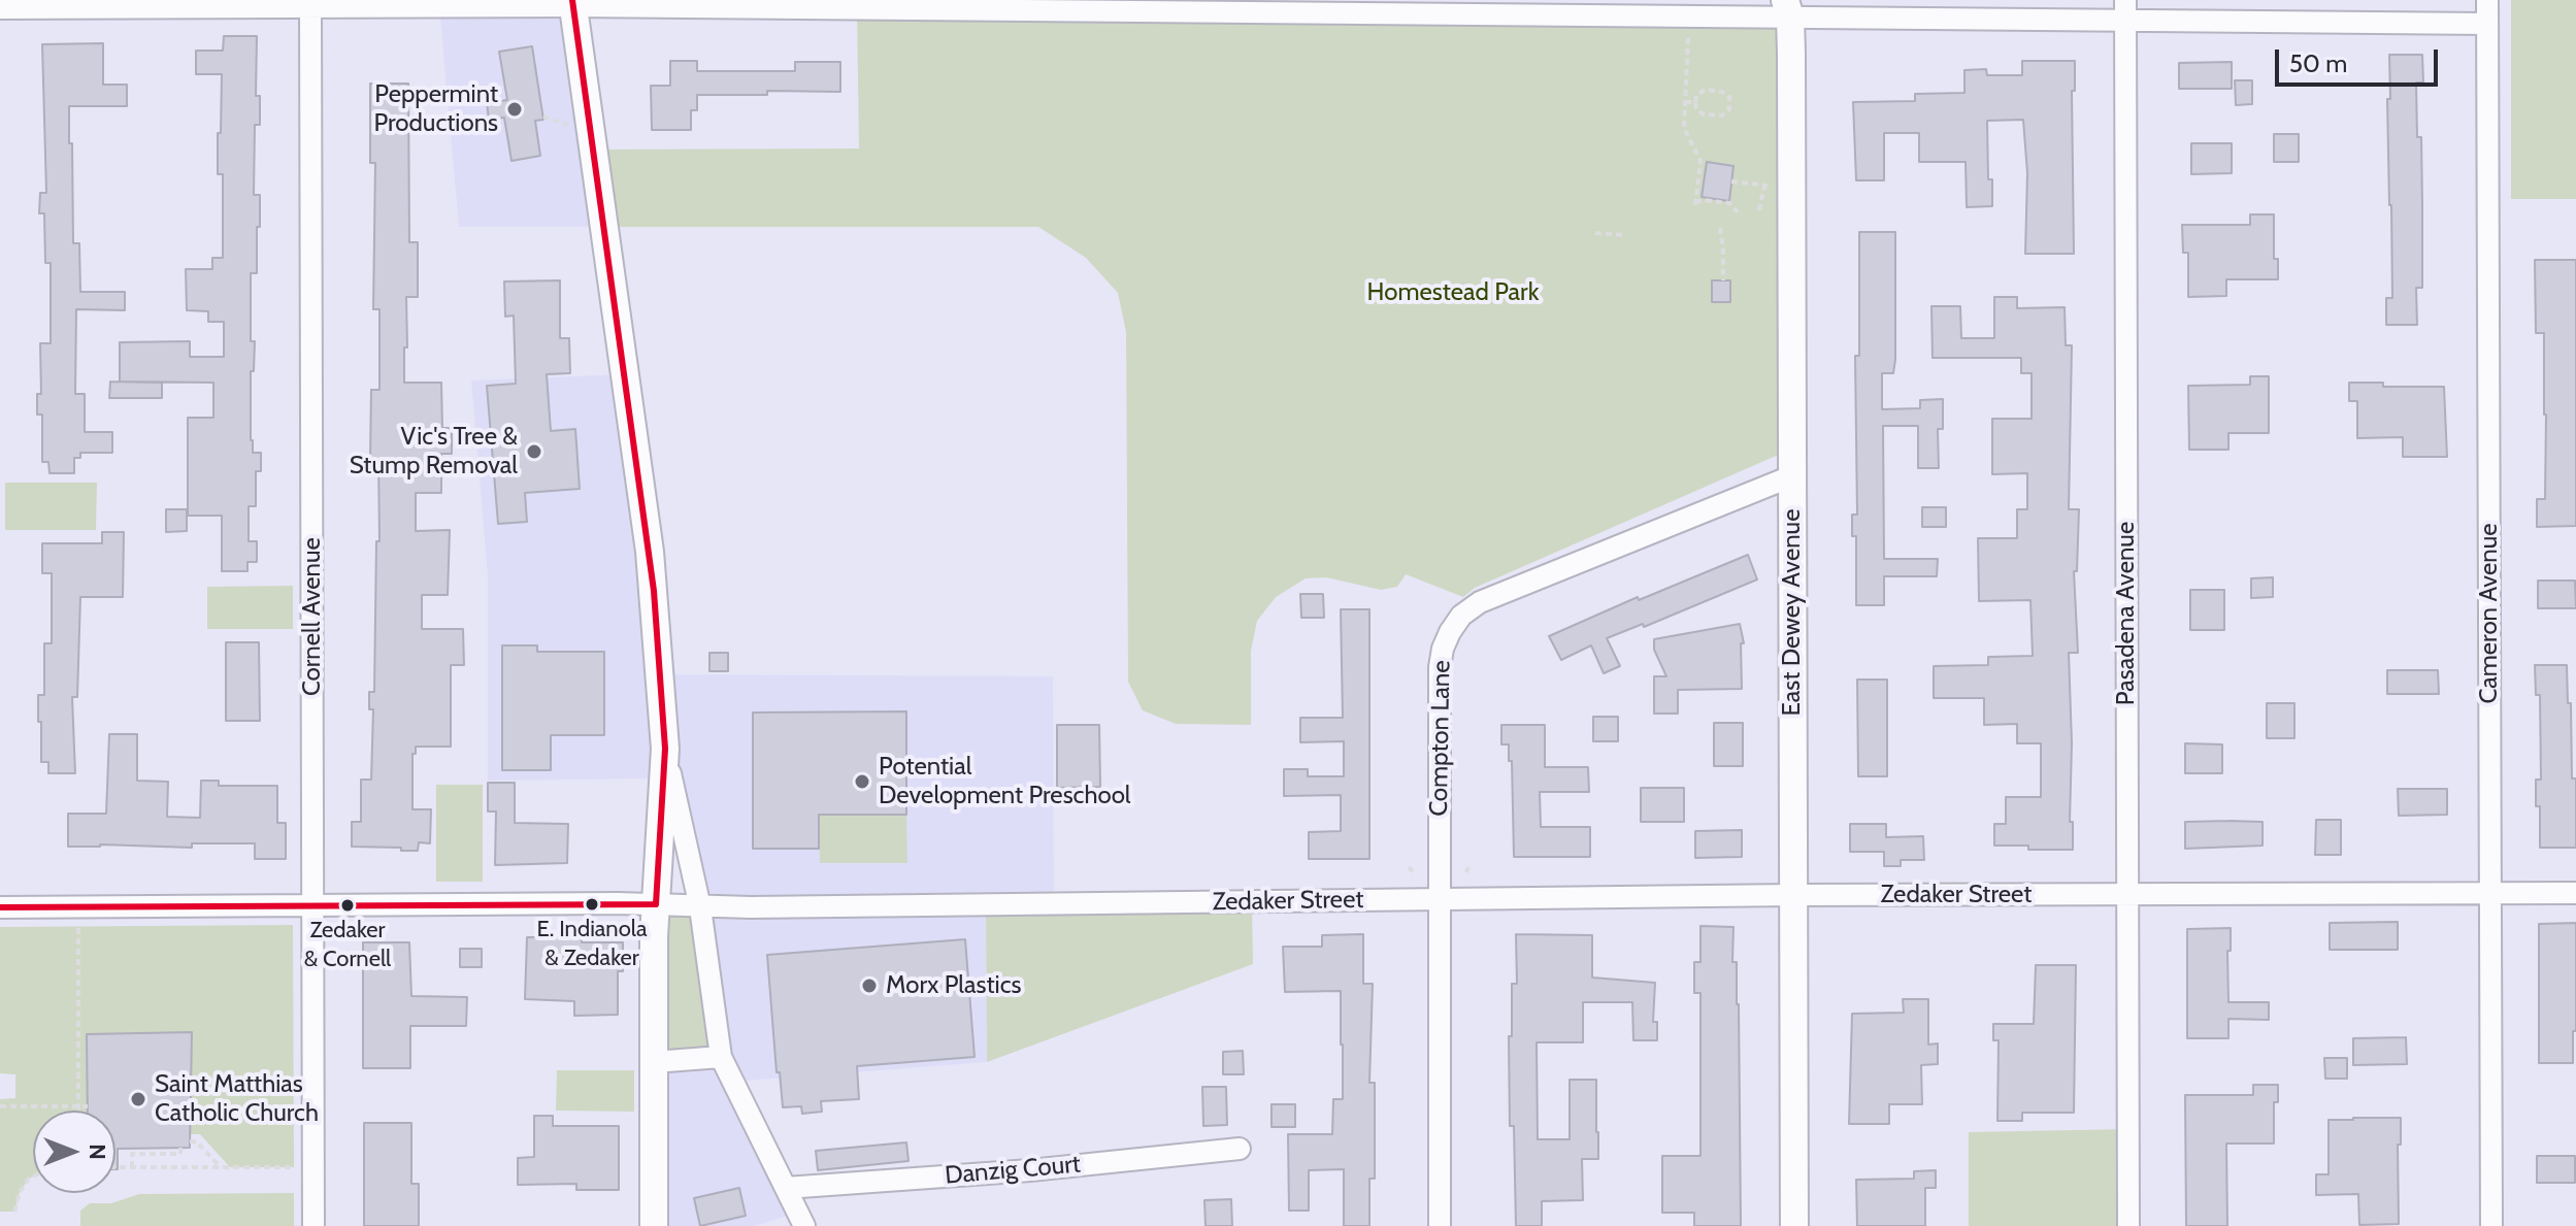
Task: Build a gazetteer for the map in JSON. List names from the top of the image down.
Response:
{
  "streets": {
    "street": [
      "East Dewey Avenue",
      "Pasadena Avenue",
      "Cameron Avenue",
      "Cornell Avenue",
      "Compton Lane",
      "Zedaker Street",
      "Danzig Court"
    ]
  },
  "crossings": [
    ["East Dewey Avenue", "Compton Lane"],
    ["East Dewey Avenue", "Zedaker Street"],
    ["Pasadena Avenue", "Zedaker Street"],
    ["Cameron Avenue", "Zedaker Street"],
    ["Cornell Avenue", "Zedaker Street"],
    ["Compton Lane", "Zedaker Street"]
  ],
  "parks": ["Homestead Park"],
  "places": [
    "Peppermint Productions",
    "Vic's Tree & Stump Removal",
    "Potential Development Preschool",
    "E. Indianola & Zedaker",
    "Zedaker & Cornell",
    "Morx Plastics",
    "Saint Matthias Catholic Church"
  ],
  "scale_bar": "50 m",
  "north": "right"
}
